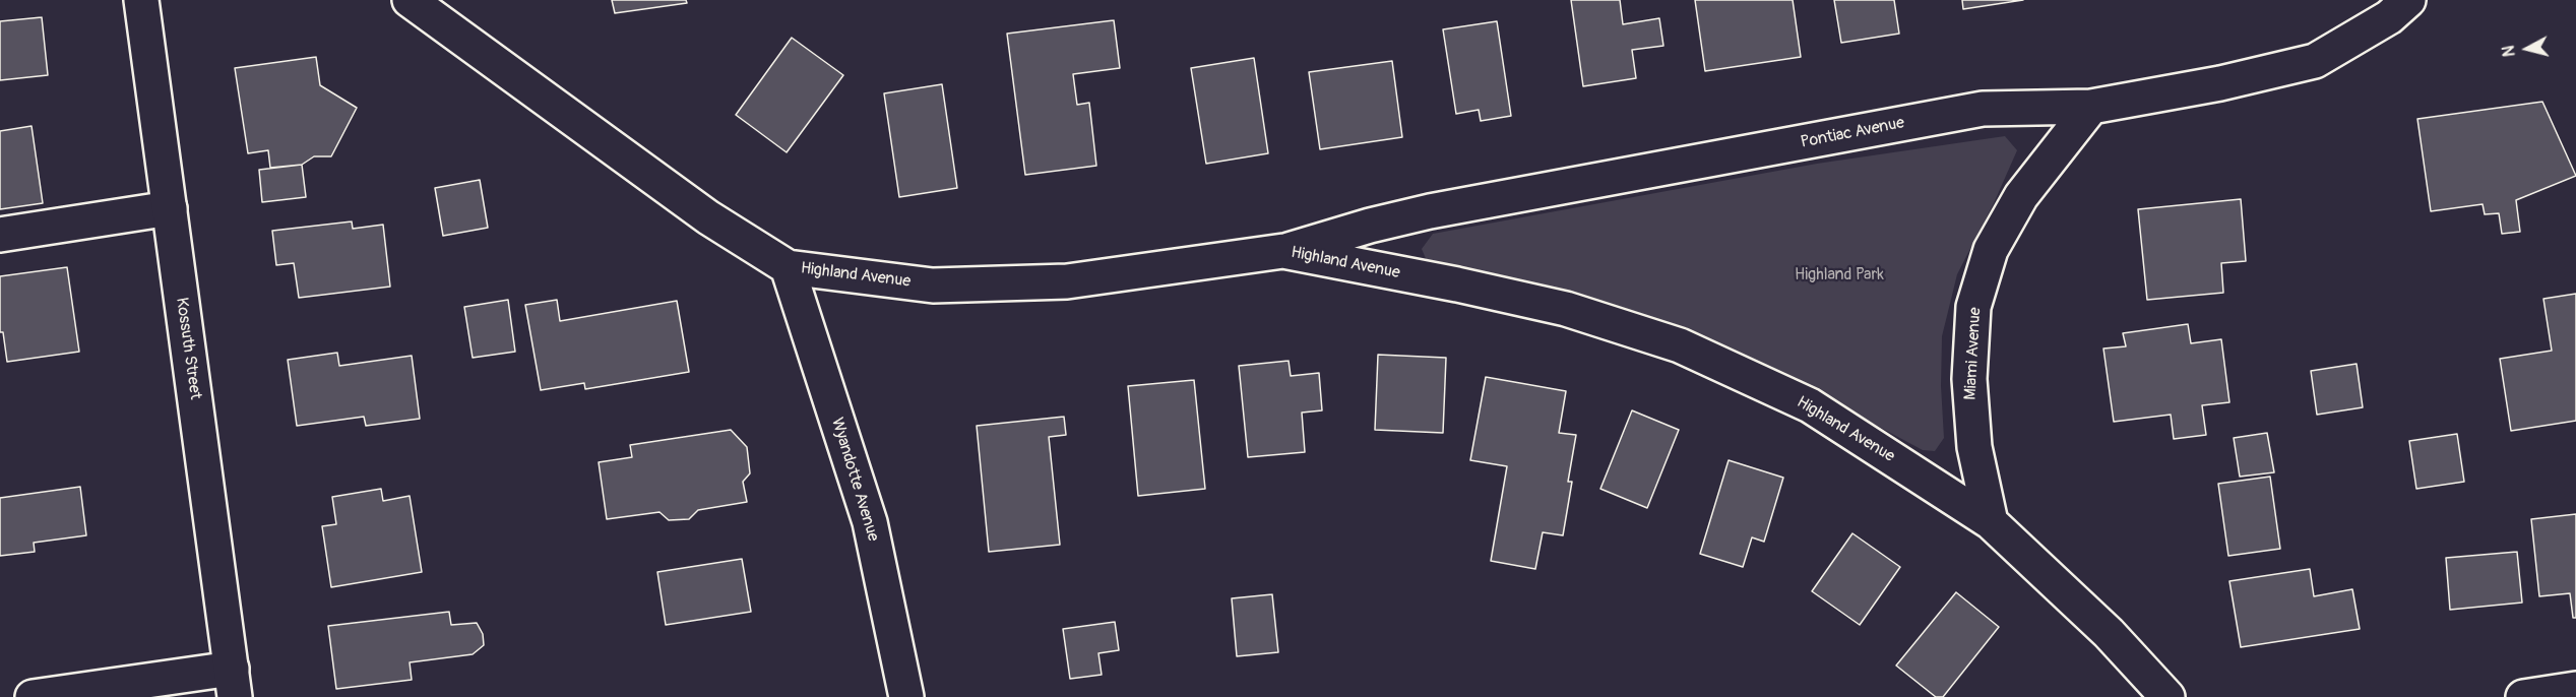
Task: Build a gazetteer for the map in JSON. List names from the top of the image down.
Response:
{
  "streets": {
    "street": [
      "Pontiac Avenue",
      "Highland Avenue",
      "Kossuth Street",
      "Miami Avenue",
      "Wyandotte Avenue"
    ]
  },
  "crossings": [
    ["Pontiac Avenue", "Highland Avenue"],
    ["Pontiac Avenue", "Miami Avenue"],
    ["Highland Avenue", "Miami Avenue"],
    ["Highland Avenue", "Wyandotte Avenue"]
  ],
  "parks": ["Highland Park"],
  "north": "left"
}
